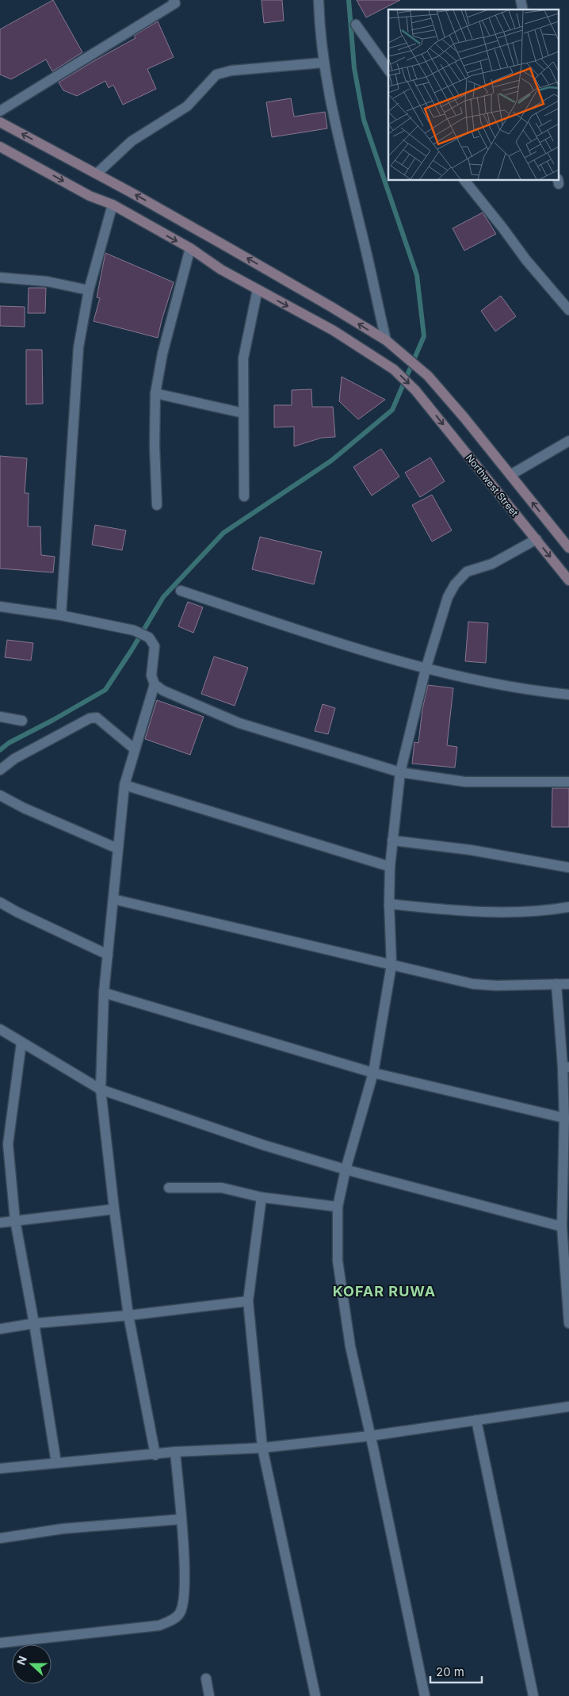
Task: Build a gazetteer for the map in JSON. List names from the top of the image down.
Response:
{
  "streets": {
    "main road": ["Northwest Street"]
  },
  "districts": ["KOFAR RUWA"],
  "scale_bar": "20 m",
  "north": "left"
}
